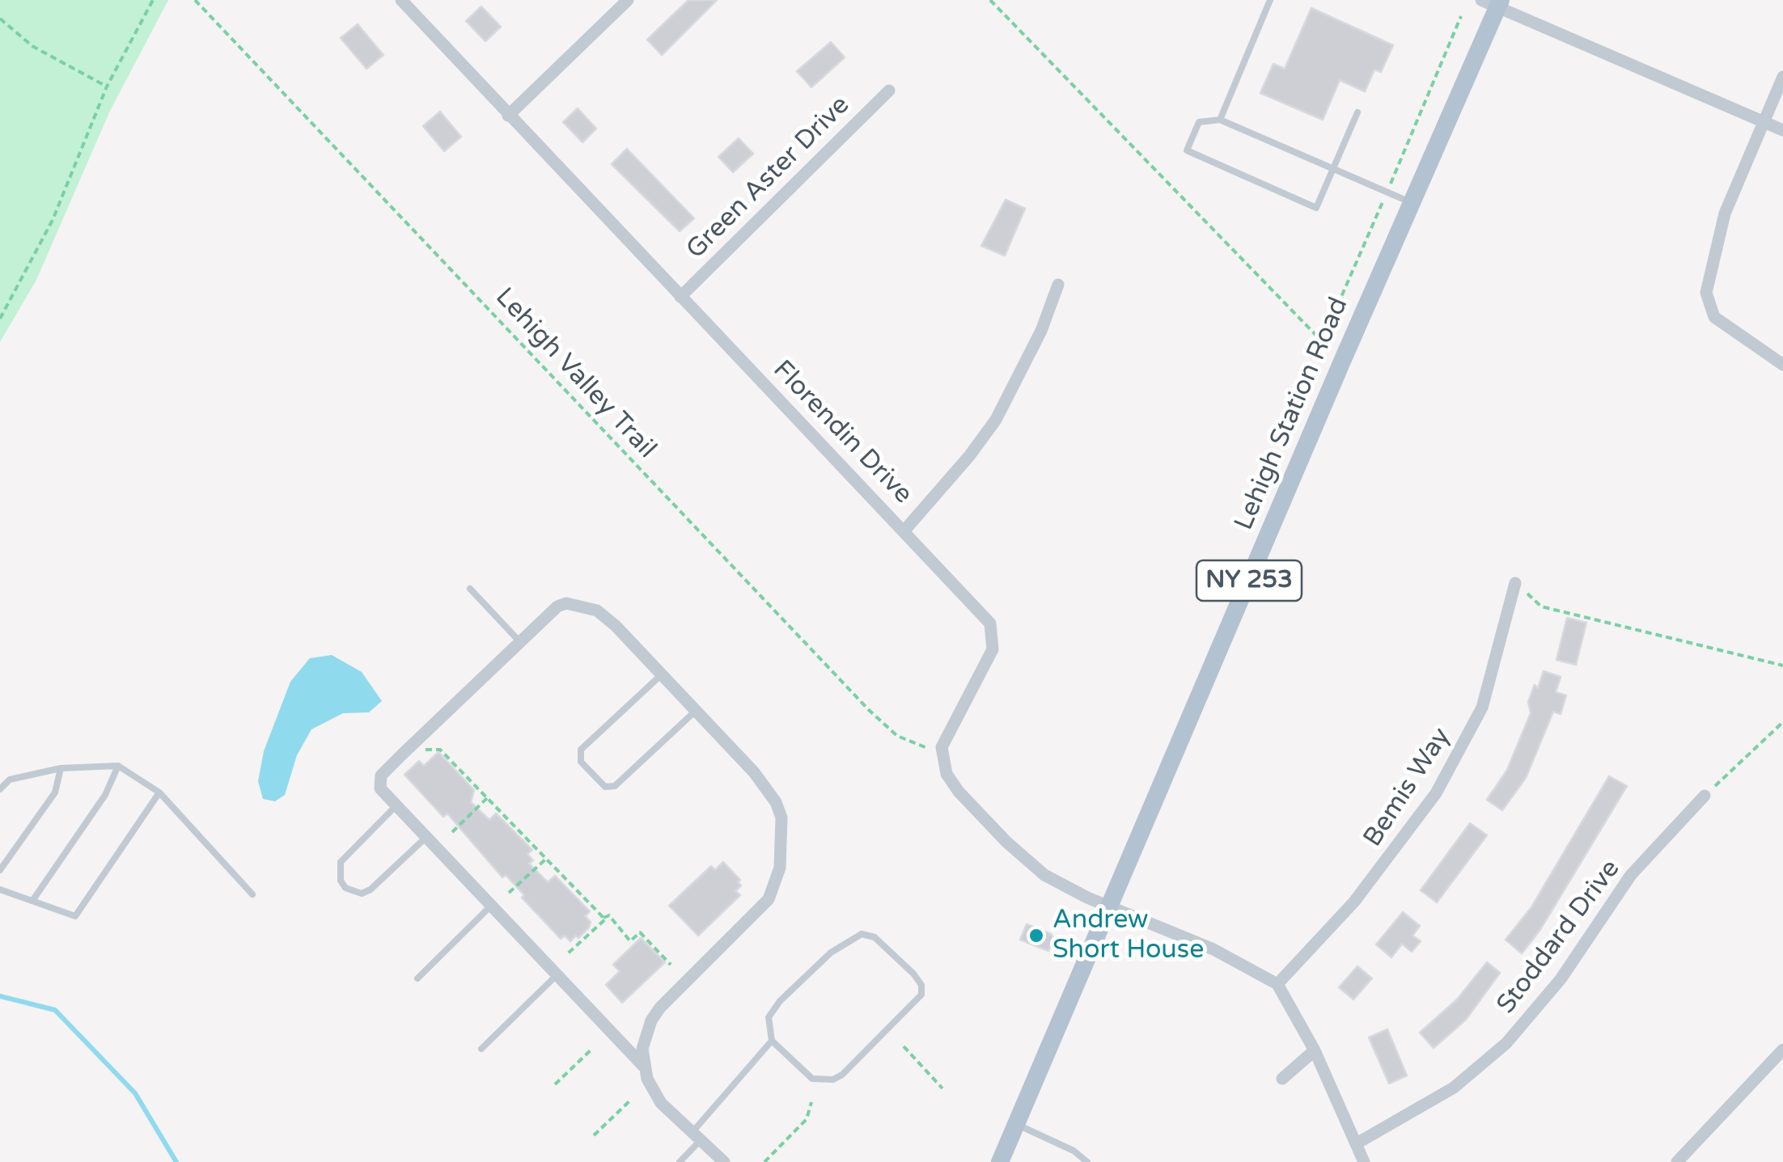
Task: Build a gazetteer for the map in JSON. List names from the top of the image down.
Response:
{
  "streets": {
    "main road": ["Lehigh Station Road", "NY 253"],
    "street": [
      "Green Aster Drive",
      "Florendin Drive",
      "Bemis Way",
      "Stoddard Drive"
    ],
    "path": ["Lehigh Valley Trail"]
  },
  "crossings": [
    ["Green Aster Drive", "Florendin Drive"],
    ["Lehigh Valley Trail", "Florendin Drive"]
  ],
  "places": ["Andrew Short House"]
}
